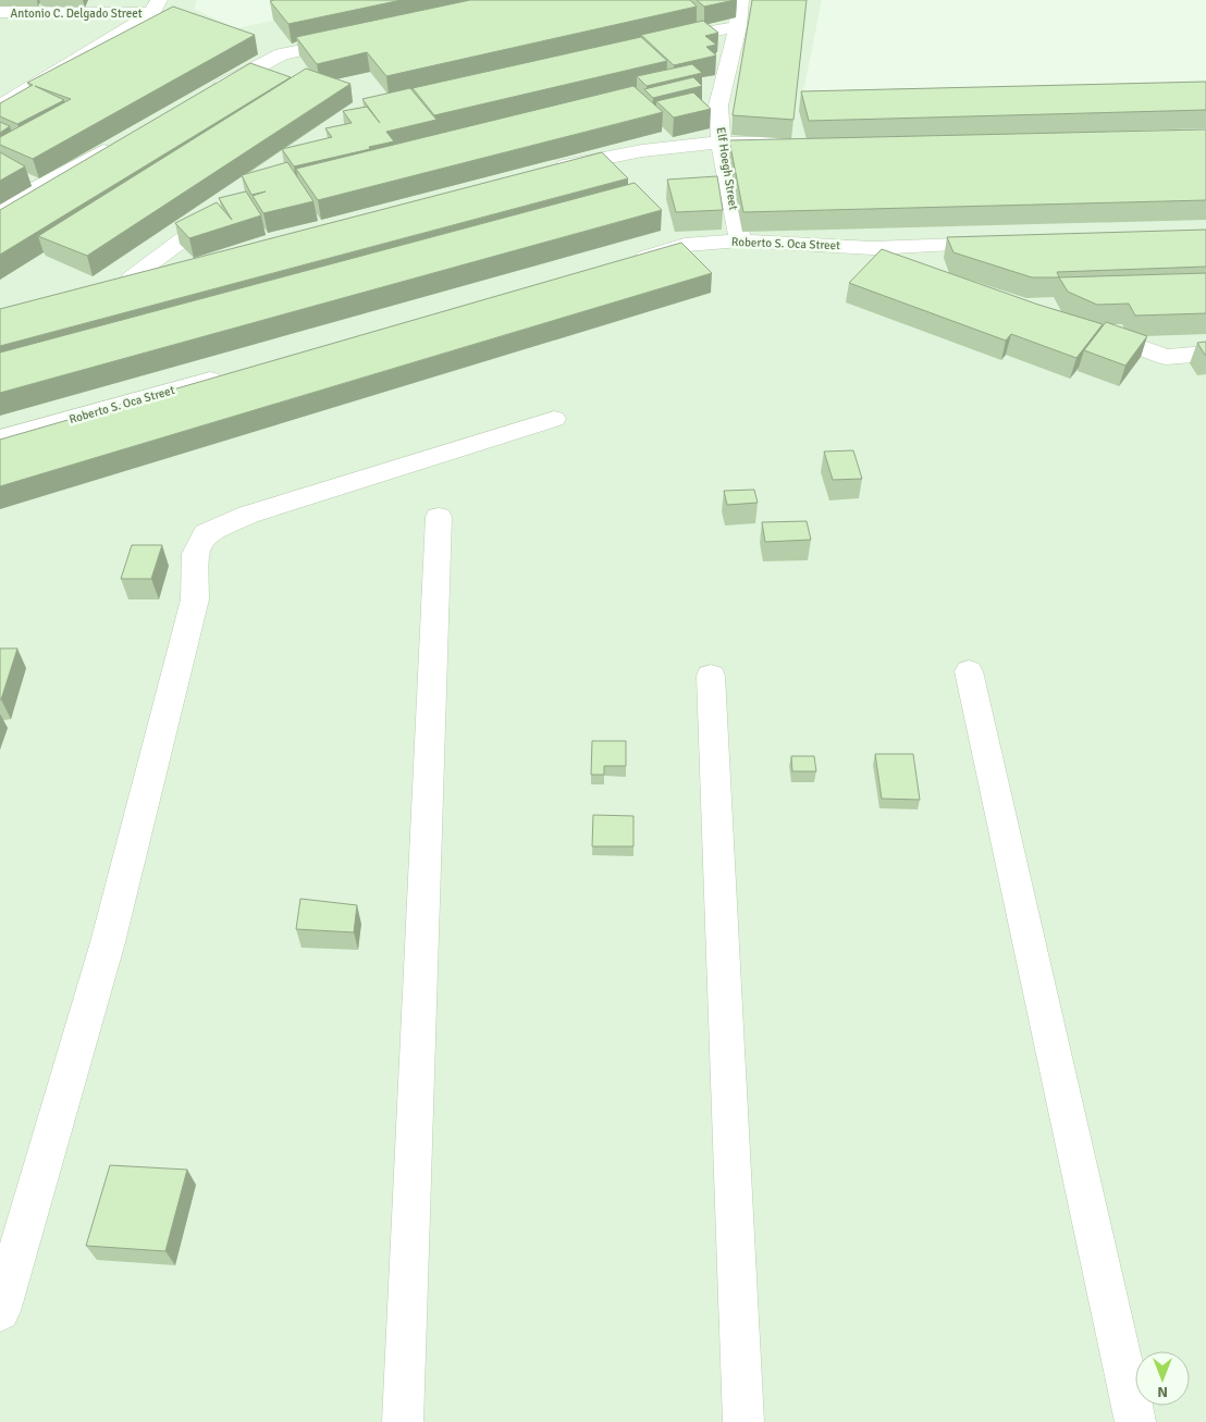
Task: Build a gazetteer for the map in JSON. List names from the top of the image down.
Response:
{
  "streets": {
    "street": ["Antonio C. Delgado Street", "Elf Hoegh Street", "Roberto S. Oca Street"]
  },
  "crossings": [
    ["Elf Hoegh Street", "Roberto S. Oca Street"]
  ],
  "north": "bottom"
}
